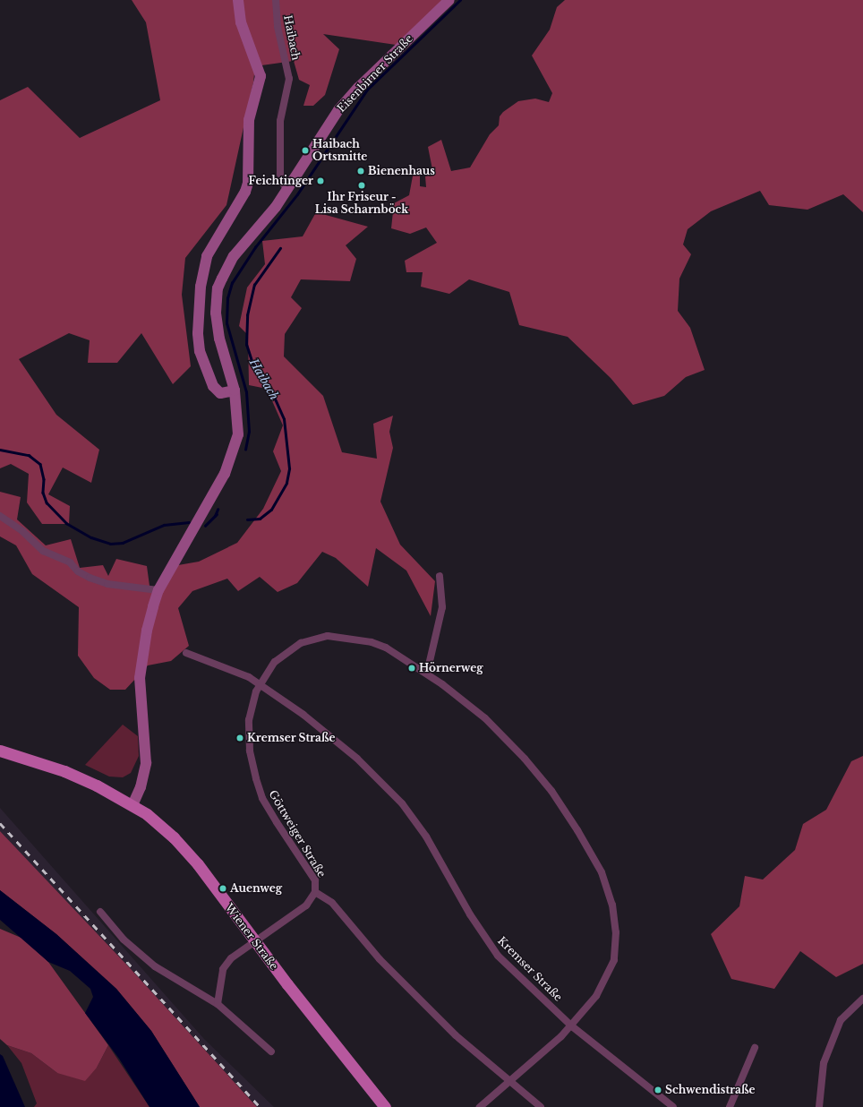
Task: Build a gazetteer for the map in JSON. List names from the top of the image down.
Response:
{
  "streets": {
    "main road": ["Eisenbirner Straße", "Wiener Straße"],
    "street": ["Haibach", "Göttweiger Straße", "Kremser Straße"]
  },
  "crossings": [
    ["Haibach", "Eisenbirner Straße"],
    ["Eisenbirner Straße", "Wiener Straße"],
    ["Göttweiger Straße", "Wiener Straße"],
    ["Göttweiger Straße", "Kremser Straße"]
  ],
  "water": ["Haibach"],
  "places": [
    "Haibach Ortsmitte",
    "Bienenhaus",
    "Feichtinger",
    "Ihr Friseur - Lisa Scharnböck",
    "Hörnerweg",
    "Kremser Straße",
    "Auenweg",
    "Schwendistraße"
  ]
}
